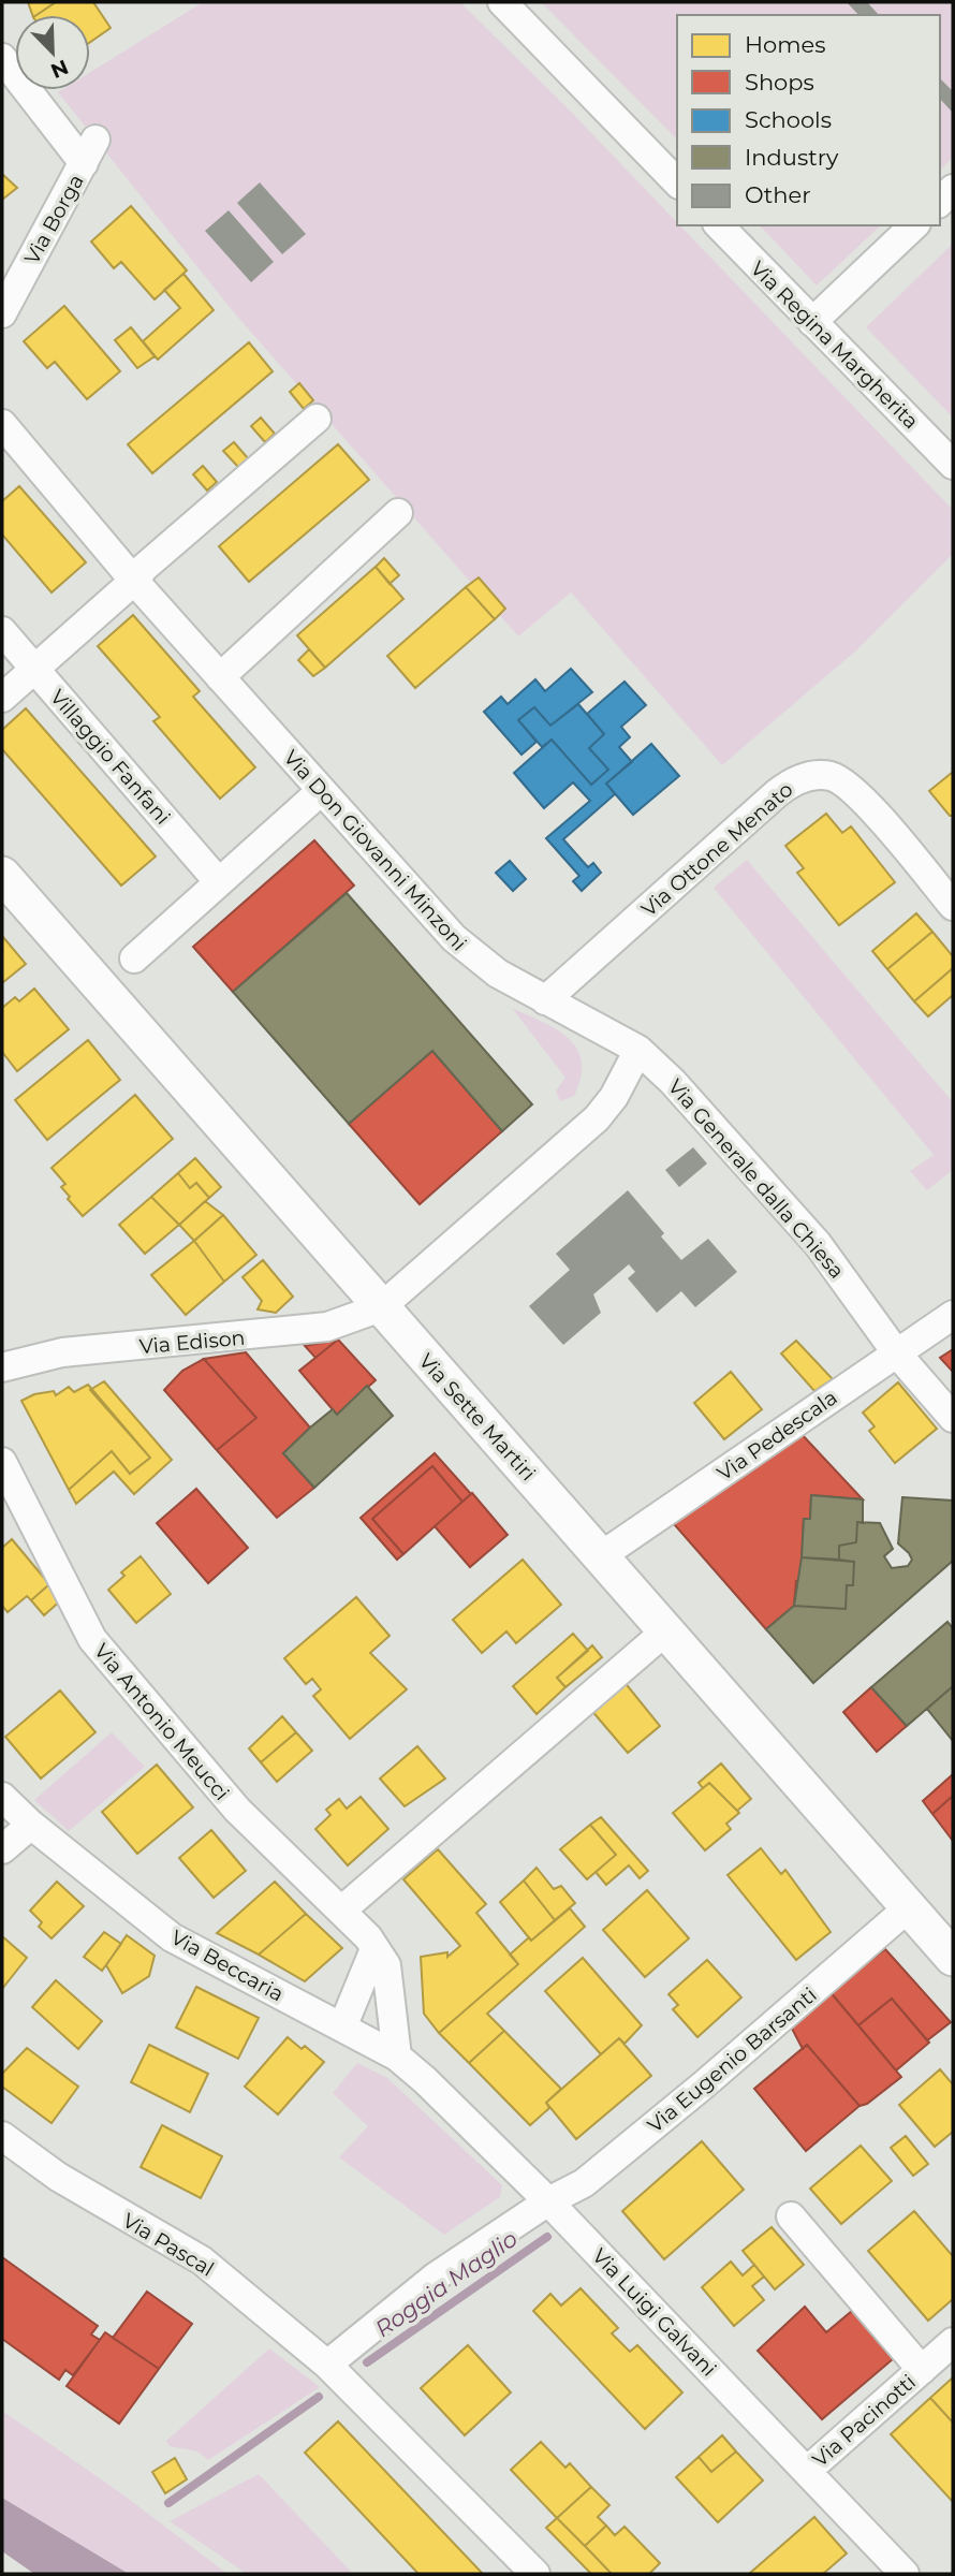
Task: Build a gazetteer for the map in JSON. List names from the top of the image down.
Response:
{
  "streets": {
    "main road": ["Via Sette Martiri"],
    "street": [
      "Via Borga",
      "Via Regina Margherita",
      "Villaggio Fanfani",
      "Via Ottone Menato",
      "Via Don Giovanni Minzoni",
      "Via Generale dalla Chiesa",
      "Via Edison",
      "Via Pedescala",
      "Via Antonio Meucci",
      "Via Beccaria",
      "Via Eugenio Barsanti",
      "Via Pascal",
      "Via Luigi Galvani",
      "Via Pacinotti"
    ]
  },
  "crossings": [
    ["Via Ottone Menato", "Via Don Giovanni Minzoni"],
    ["Via Don Giovanni Minzoni", "Via Generale dalla Chiesa"],
    ["Via Generale dalla Chiesa", "Via Pedescala"],
    ["Via Edison", "Via Sette Martiri"],
    ["Via Sette Martiri", "Via Pedescala"],
    ["Via Sette Martiri", "Via Eugenio Barsanti"],
    ["Via Antonio Meucci", "Via Beccaria"],
    ["Via Antonio Meucci", "Via Luigi Galvani"],
    ["Via Beccaria", "Via Luigi Galvani"],
    ["Via Eugenio Barsanti", "Via Luigi Galvani"],
    ["Via Luigi Galvani", "Via Pacinotti"]
  ],
  "water": ["Roggia Maglio"],
  "legend": [
    "Homes",
    "Shops",
    "Schools",
    "Industry",
    "Other"
  ],
  "north": "bottom right"
}
